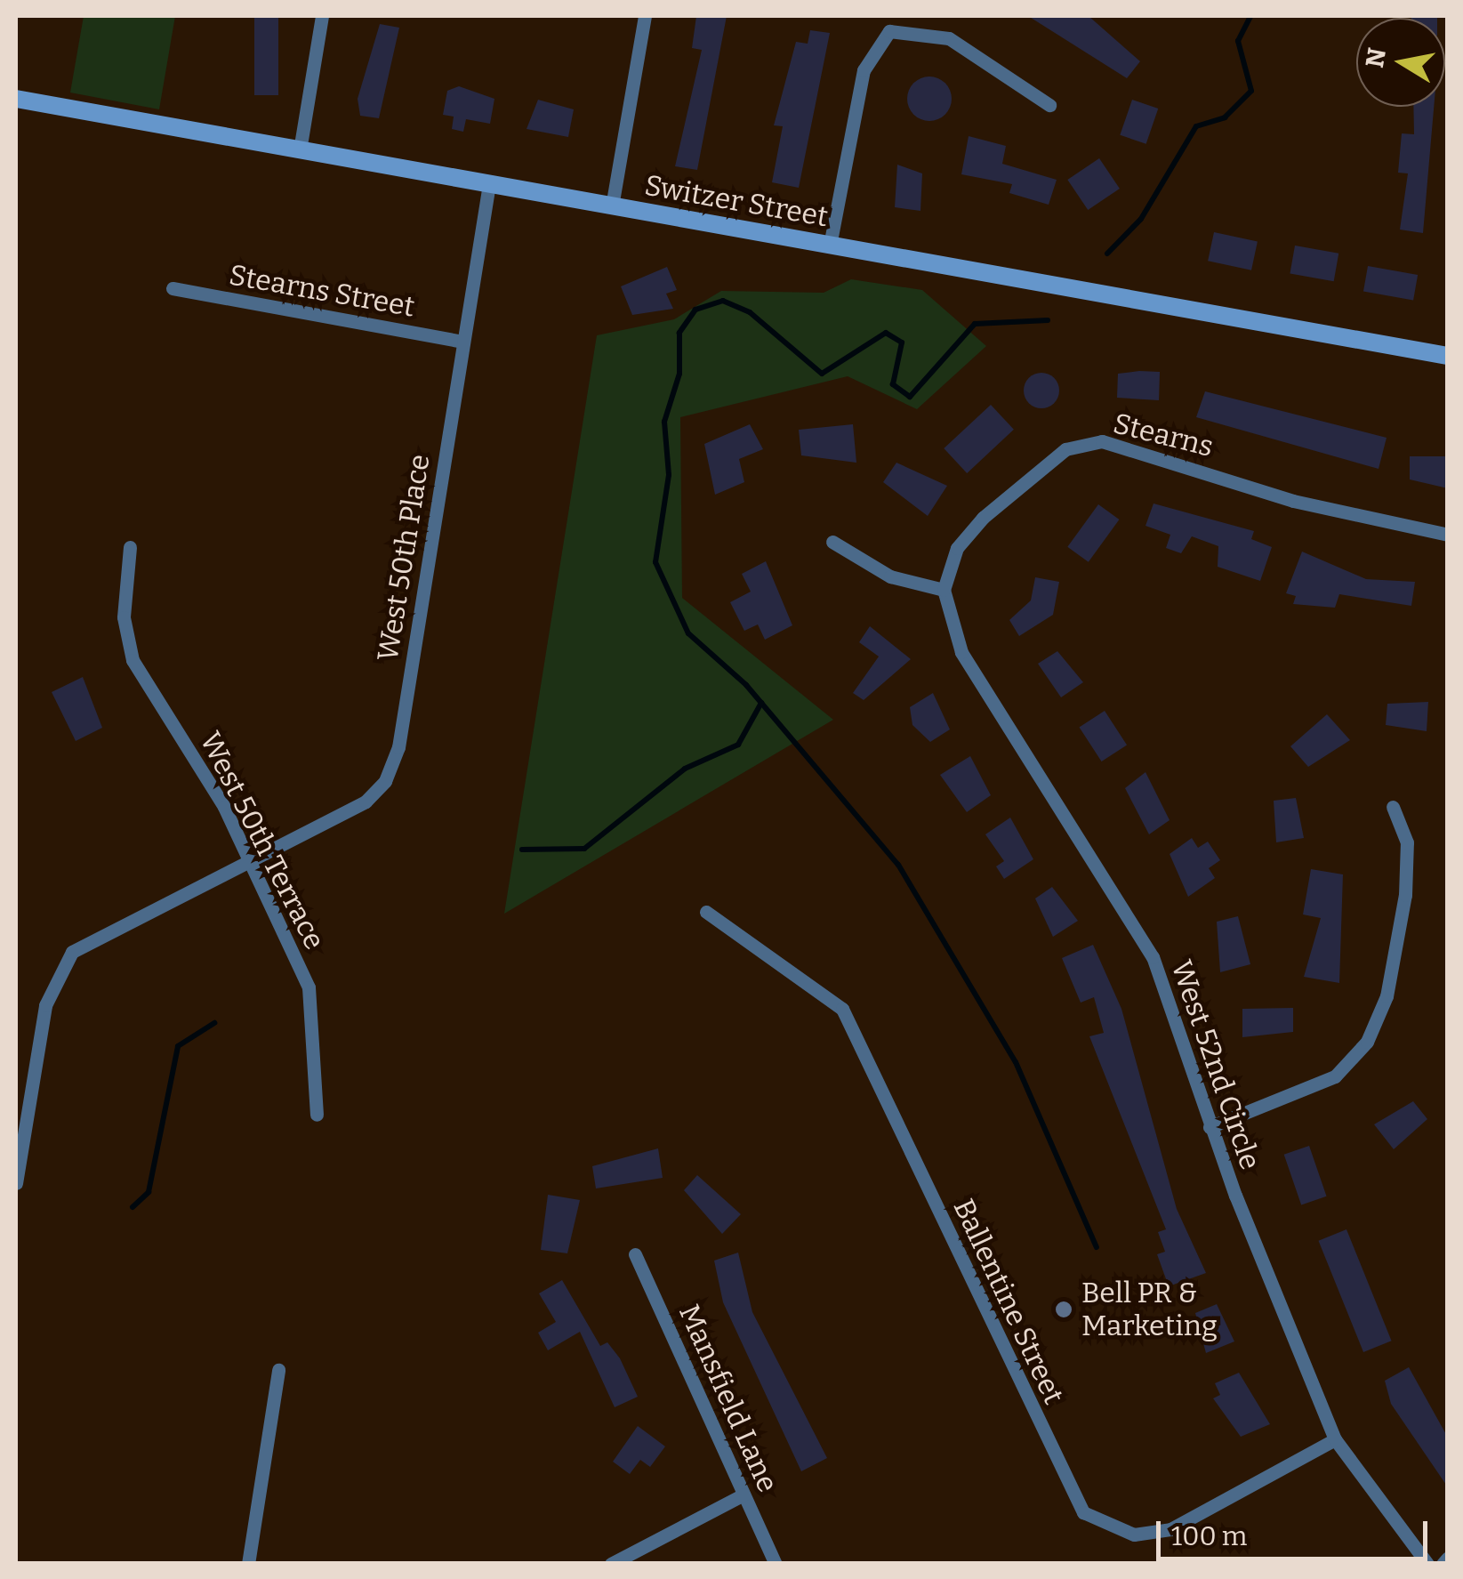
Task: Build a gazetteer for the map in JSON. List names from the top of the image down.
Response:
{
  "streets": {
    "street": [
      "Switzer Street",
      "Stearns Street",
      "Stearns",
      "West 50th Place",
      "West 50th Terrace",
      "West 52nd Circle",
      "Ballentine Street",
      "Mansfield Lane"
    ]
  },
  "crossings": [
    ["Switzer Street", "West 50th Place"],
    ["Stearns Street", "West 50th Place"],
    ["Stearns", "West 52nd Circle"],
    ["West 50th Place", "West 50th Terrace"],
    ["West 52nd Circle", "Ballentine Street"]
  ],
  "places": ["Bell PR & Marketing"],
  "scale_bar": "100 m",
  "north": "left"
}
